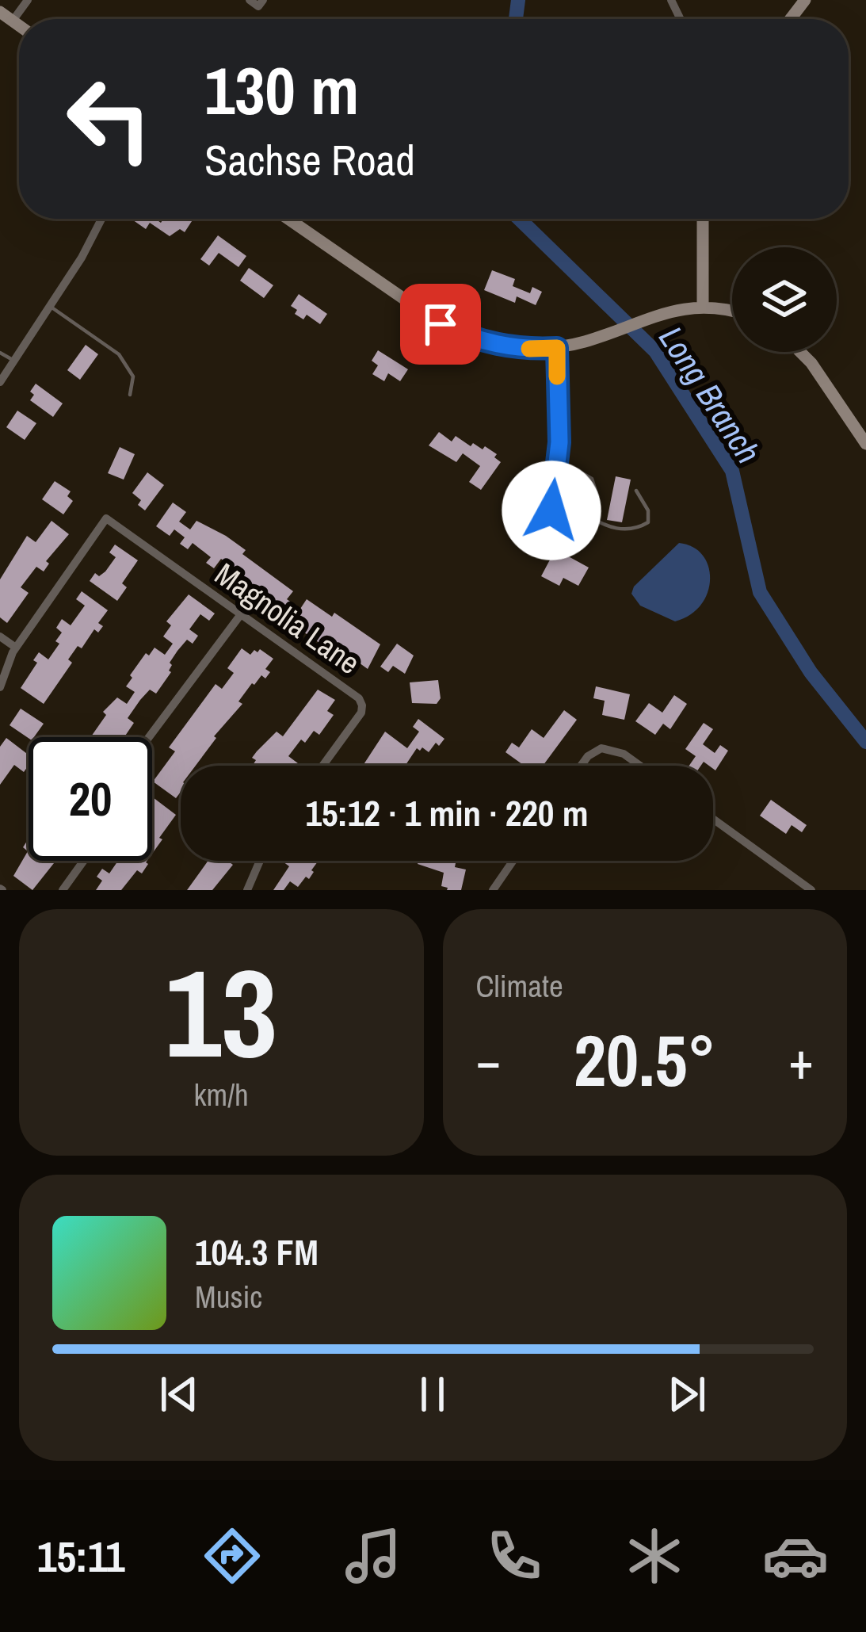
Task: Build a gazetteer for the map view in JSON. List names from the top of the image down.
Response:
{
  "streets": {
    "street": ["Magnolia Lane"]
  },
  "water": ["Long Branch"],
  "page": {
    "turn": ["130 m", "Sachse Road"],
    "limit": "20",
    "trip": "15:12 · 1 min · 220 m",
    "tile": [
      ["13", "km/h"],
      "Climate"
    ],
    "heat": ["−", "20.5°", "+"],
    "song": ["104.3 FM", "Music"],
    "tabs": "15:11"
  }
}
